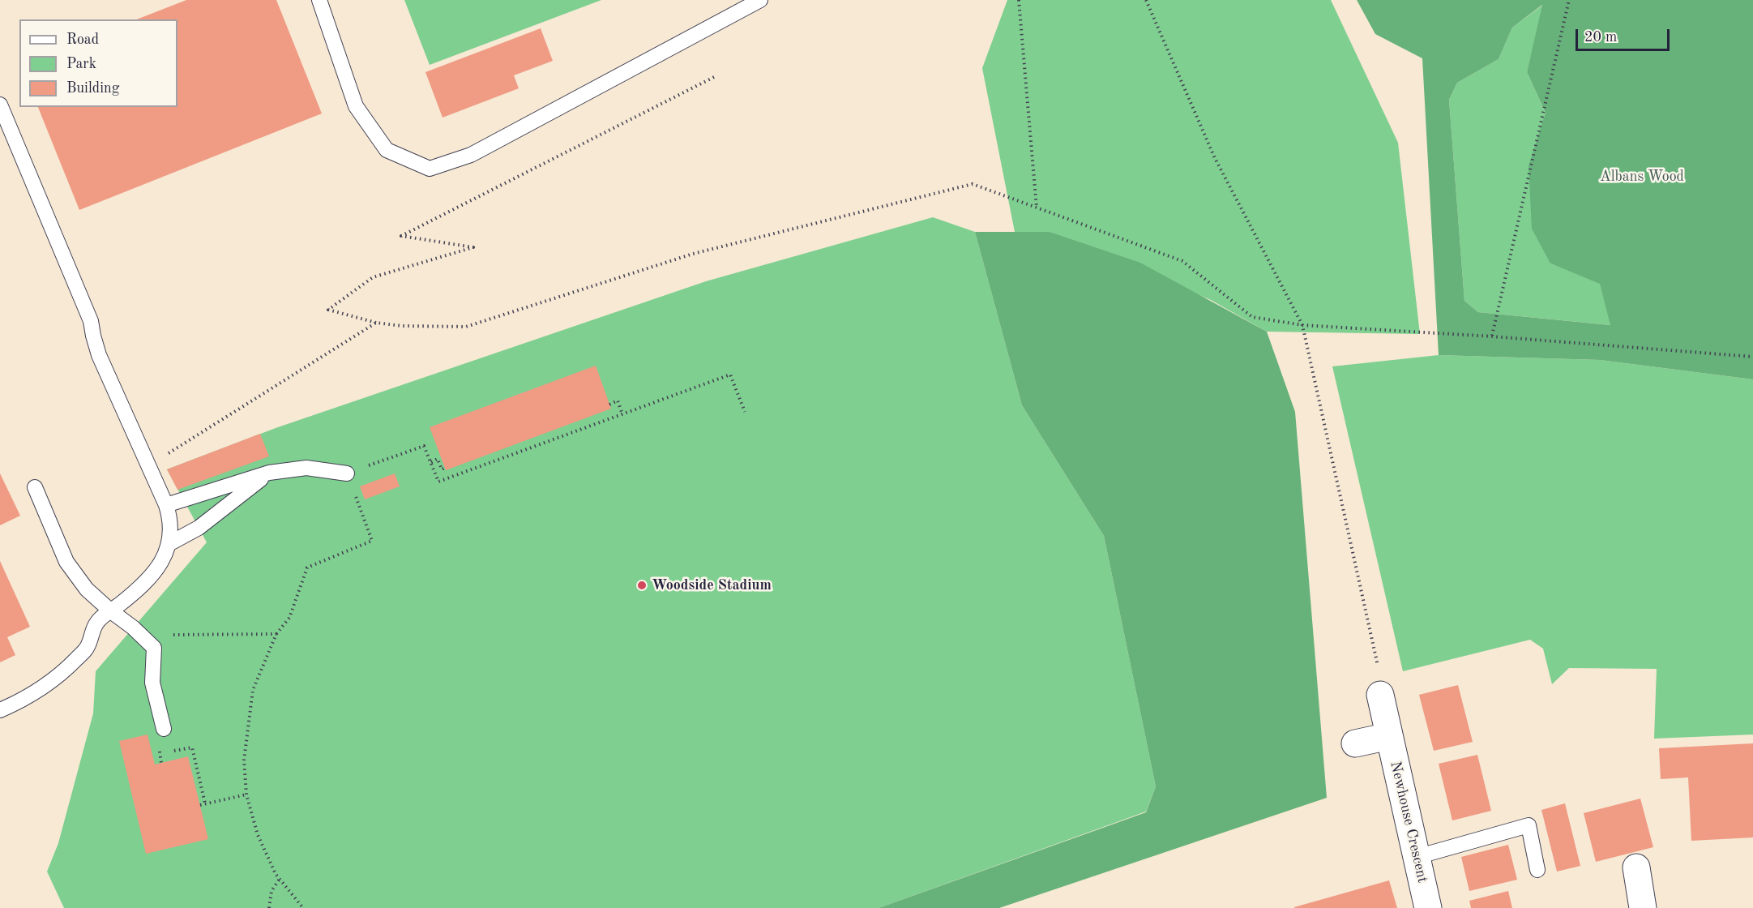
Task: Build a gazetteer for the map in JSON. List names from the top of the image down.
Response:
{
  "streets": {
    "street": ["Newhouse Crescent"]
  },
  "parks": ["Albans Wood"],
  "places": ["Woodside Stadium"],
  "legend": ["Road", "Park", "Building"],
  "scale_bar": "20 m"
}
